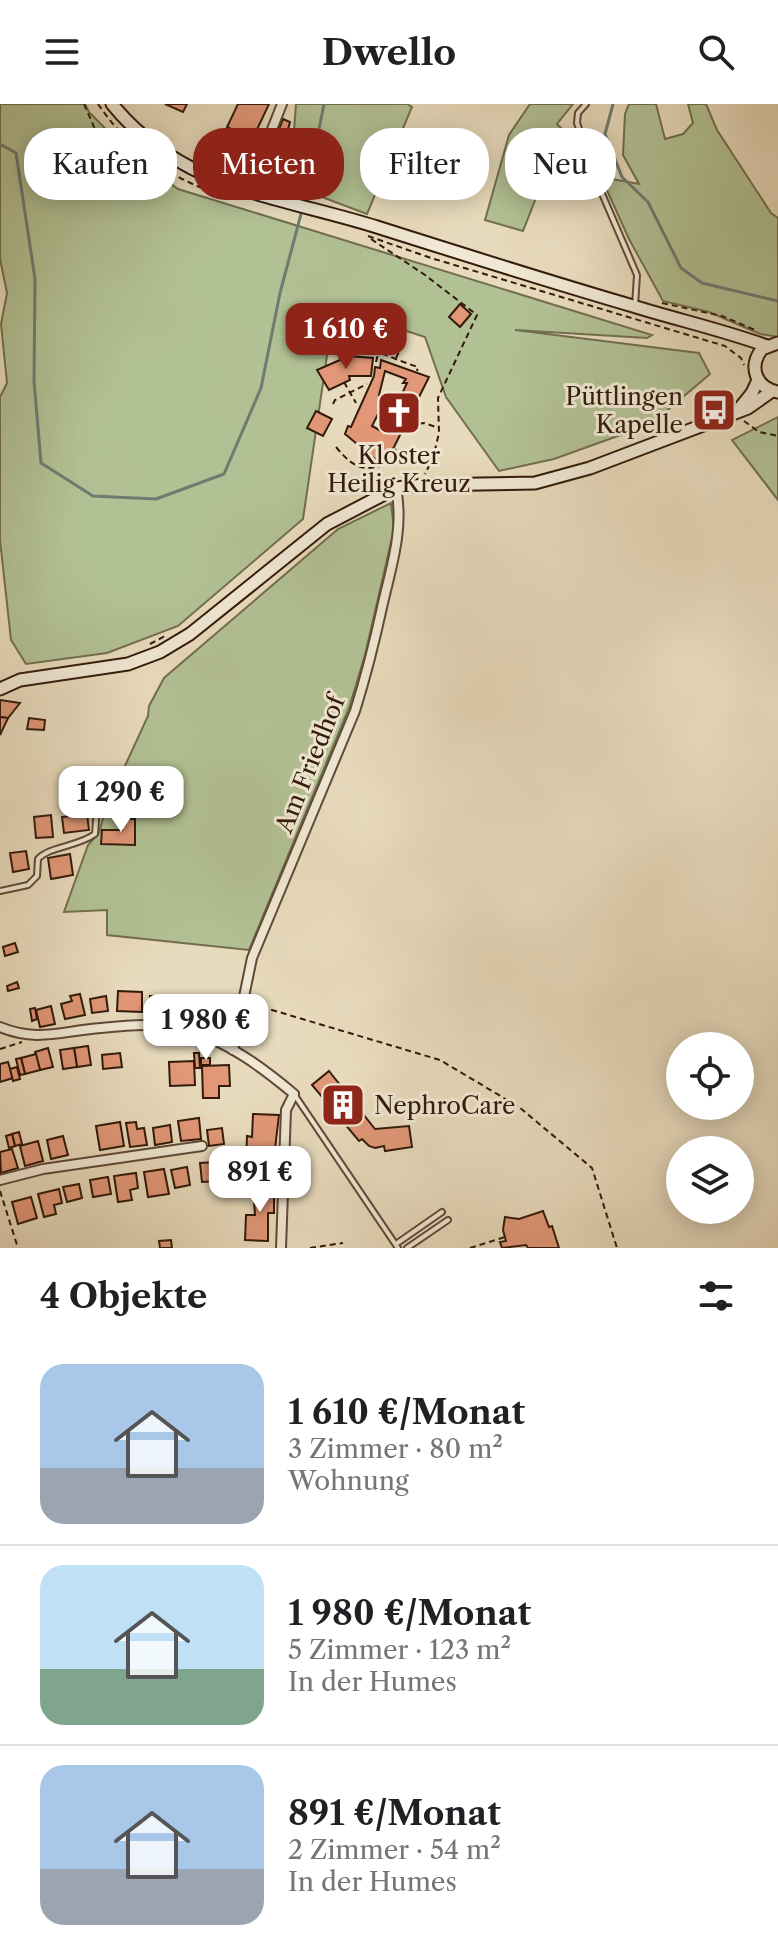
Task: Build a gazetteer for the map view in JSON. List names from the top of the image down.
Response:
{
  "streets": {
    "street": ["Am Friedhof"]
  },
  "places": {
    "bus stop": ["Püttlingen Kapelle"],
    "church": ["Kloster Heilig Kreuz"],
    "building": ["NephroCare"]
  },
  "page": {
    "header": "Dwello",
    "chip": [
      "Kaufen",
      "Mieten",
      "Filter",
      "Neu"
    ],
    "price": [
      "1 610 €",
      "1 290 €",
      "1 980 €",
      "891 €"
    ],
    "heading": "4 Objekte",
    "list": [
      {
        "name": "1 610 €/Monat",
        "note": "3 Zimmer · 80 m² · Wohnung"
      },
      {
        "name": "1 980 €/Monat",
        "note": "5 Zimmer · 123 m² · In der Humes"
      },
      {
        "name": "891 €/Monat",
        "note": "2 Zimmer · 54 m² · In der Humes"
      }
    ]
  }
}
